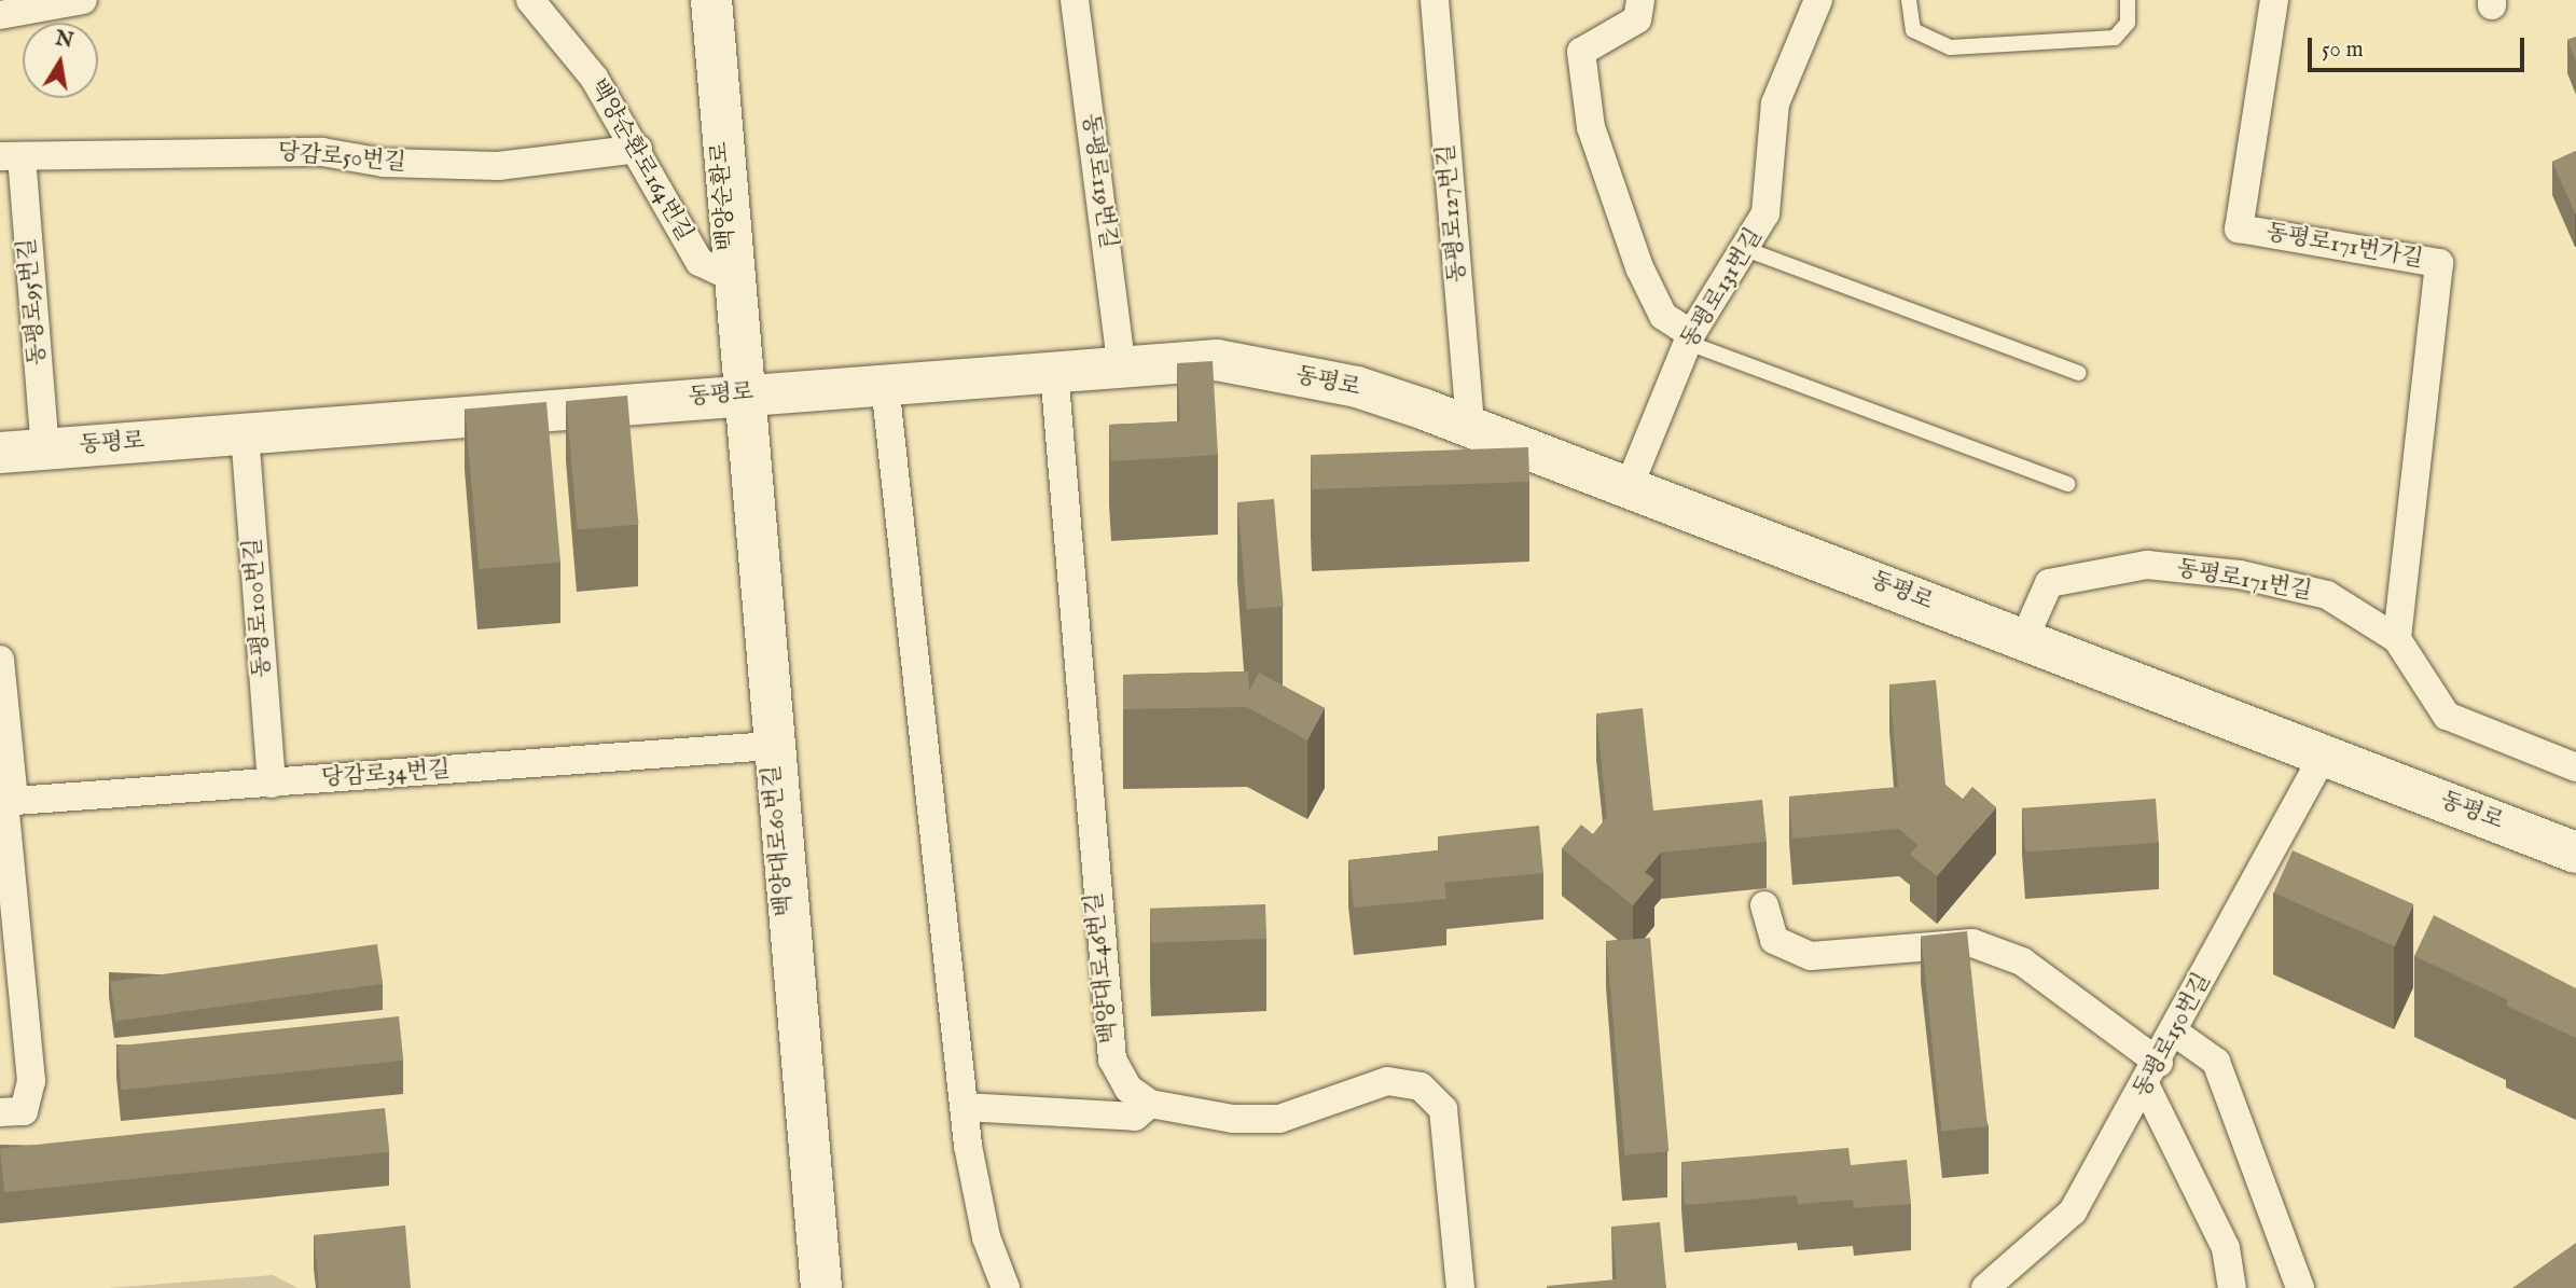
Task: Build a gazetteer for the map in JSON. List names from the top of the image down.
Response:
{
  "streets": {
    "main road": ["백양순환로", "동평로", "백양대로60번길"],
    "street": [
      "당감로50번길",
      "백양순환로164번길",
      "동평로119번길",
      "동평로127번길",
      "동평로171번가길",
      "동평로131번길",
      "동평로95번길",
      "동평로171번길",
      "동평로100번길",
      "당감로34번길",
      "백양대로46번길",
      "동평로150번길"
    ]
  },
  "crossings": [
    ["당감로50번길", "백양순환로164번길"],
    ["당감로50번길", "동평로95번길"],
    ["백양순환로164번길", "백양순환로"],
    ["동평로119번길", "동평로"],
    ["백양순환로", "동평로"],
    ["백양순환로", "백양대로60번길"],
    ["동평로127번길", "동평로"],
    ["동평로171번가길", "동평로171번길"],
    ["동평로131번길", "동평로"],
    ["동평로95번길", "동평로"],
    ["동평로", "동평로171번길"],
    ["동평로", "동평로100번길"],
    ["동평로", "백양대로60번길"],
    ["동평로", "백양대로46번길"],
    ["동평로", "동평로150번길"],
    ["동평로100번길", "당감로34번길"],
    ["당감로34번길", "백양대로60번길"]
  ],
  "scale_bar": "50 m",
  "north": "top"
}
